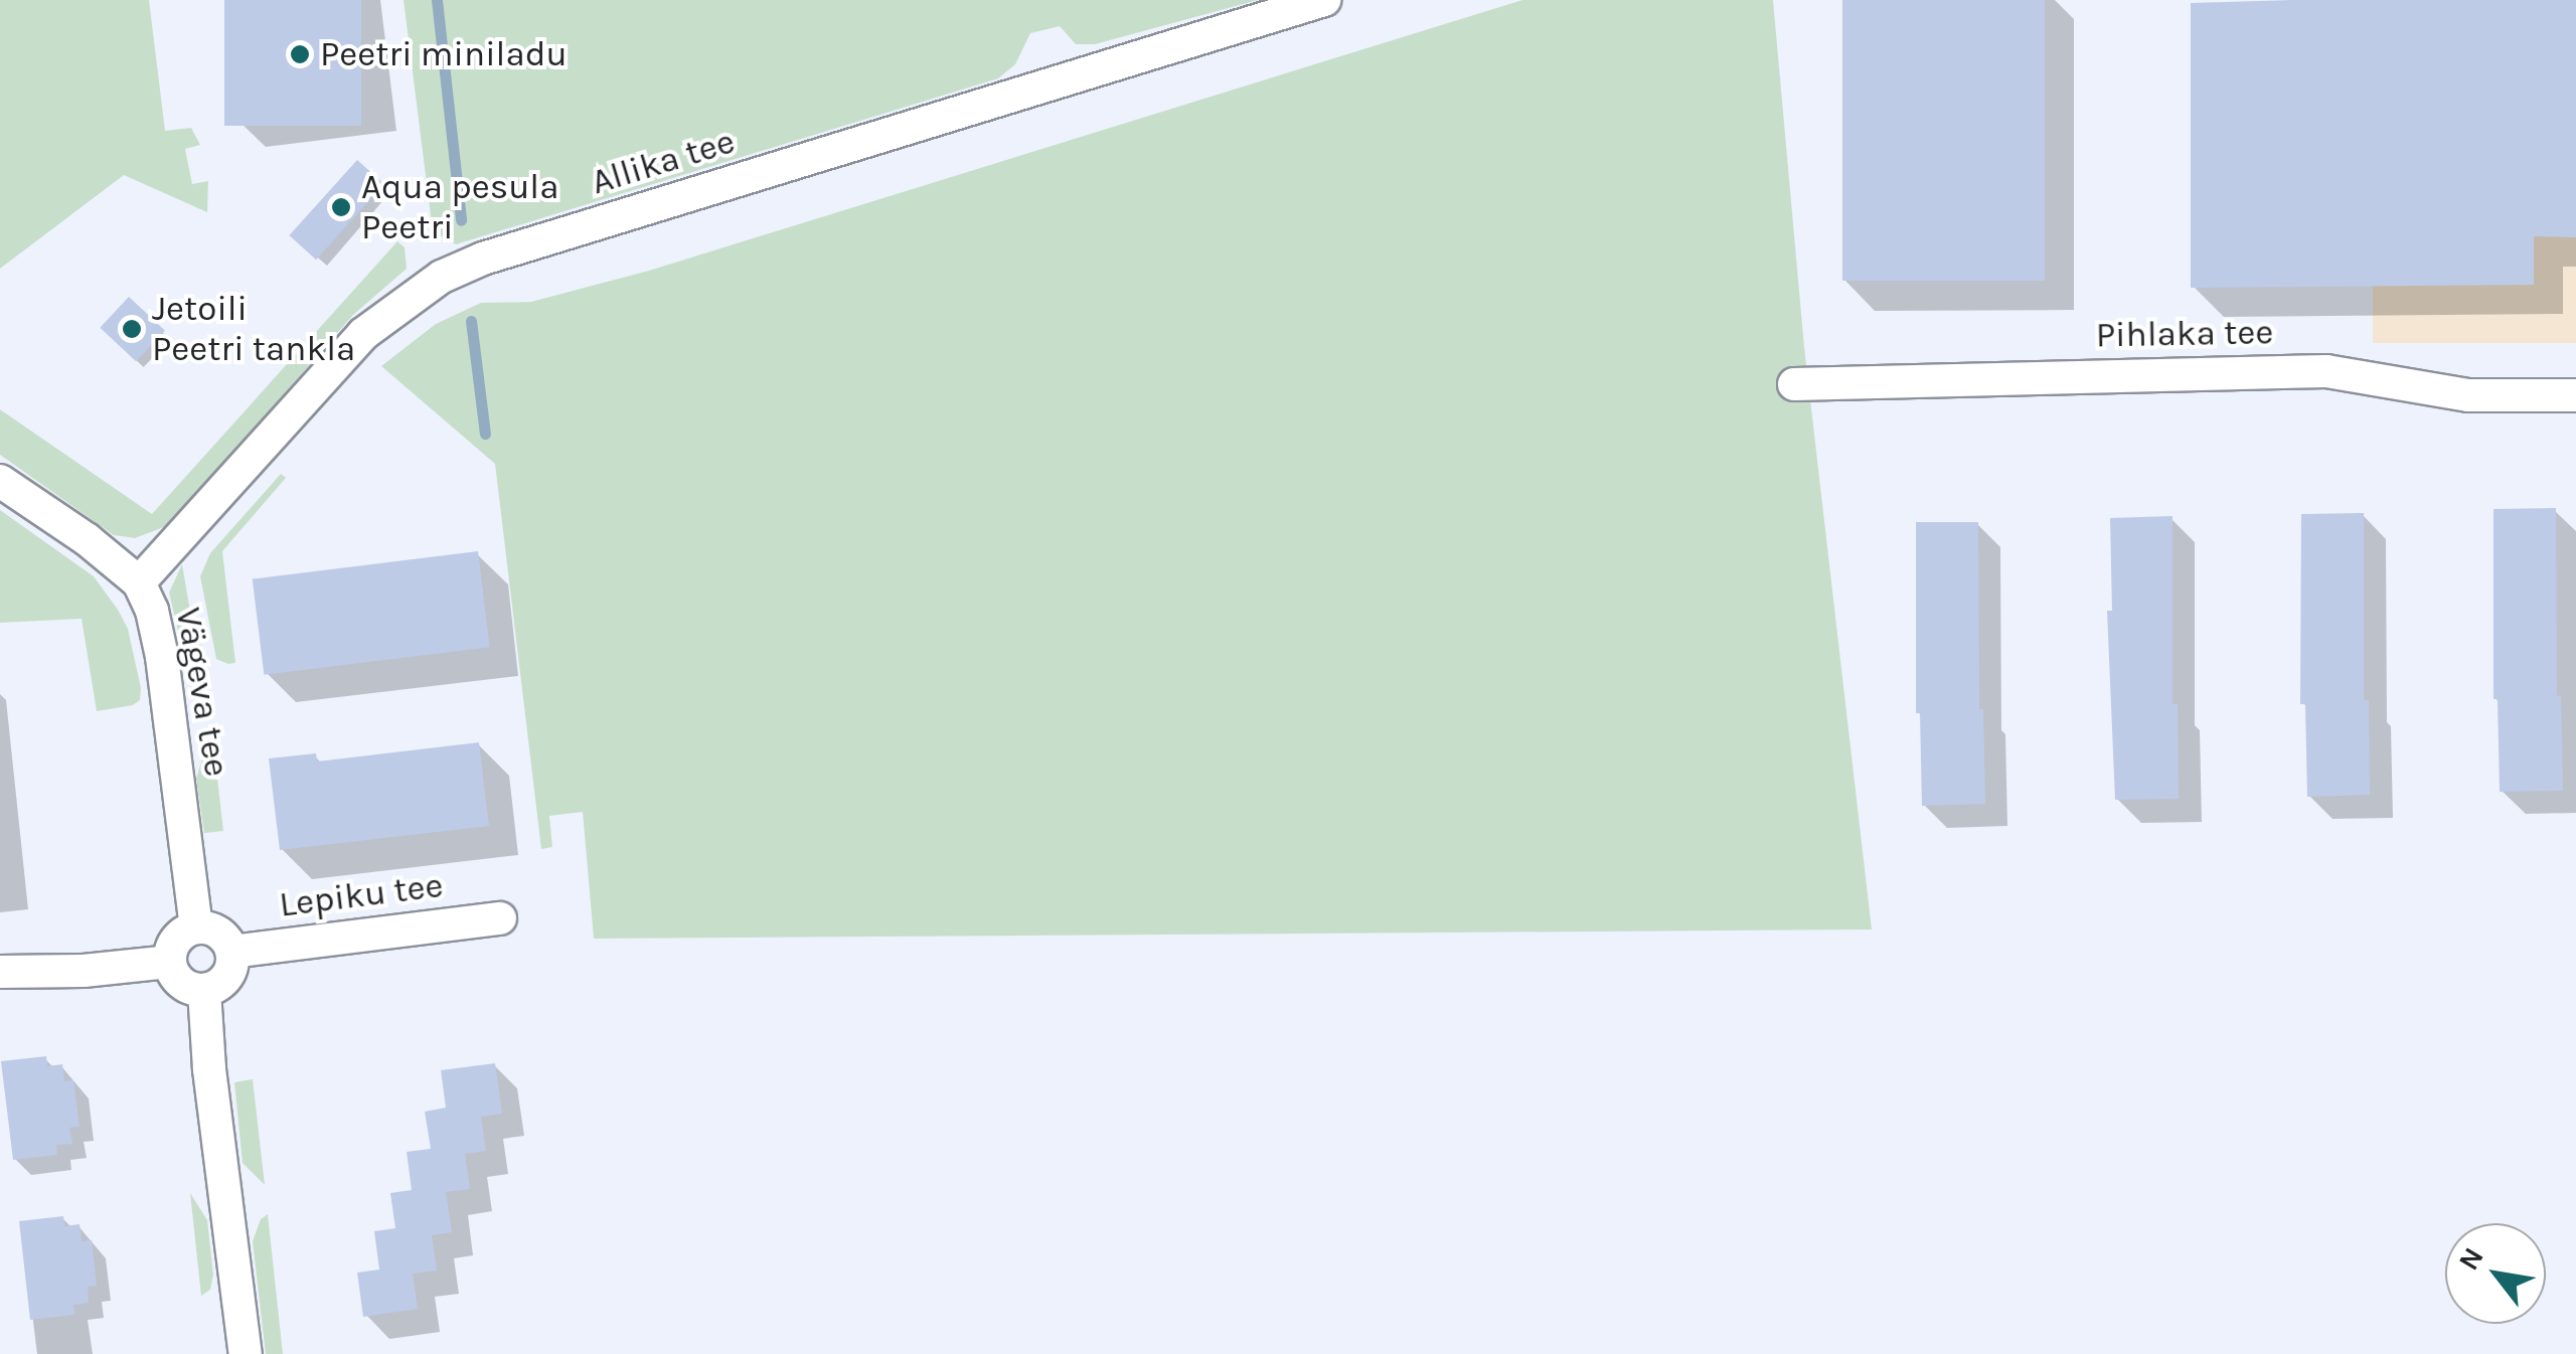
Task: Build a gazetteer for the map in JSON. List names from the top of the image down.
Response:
{
  "streets": {
    "street": [
      "Allika tee",
      "Pihlaka tee",
      "Vägeva tee",
      "Lepiku tee"
    ]
  },
  "crossings": [
    ["Allika tee", "Vägeva tee"],
    ["Vägeva tee", "Lepiku tee"]
  ],
  "places": ["Peetri miniladu", "Aqua pesula Peetri", "Jetoili Peetri tankla"],
  "north": "top left"
}
